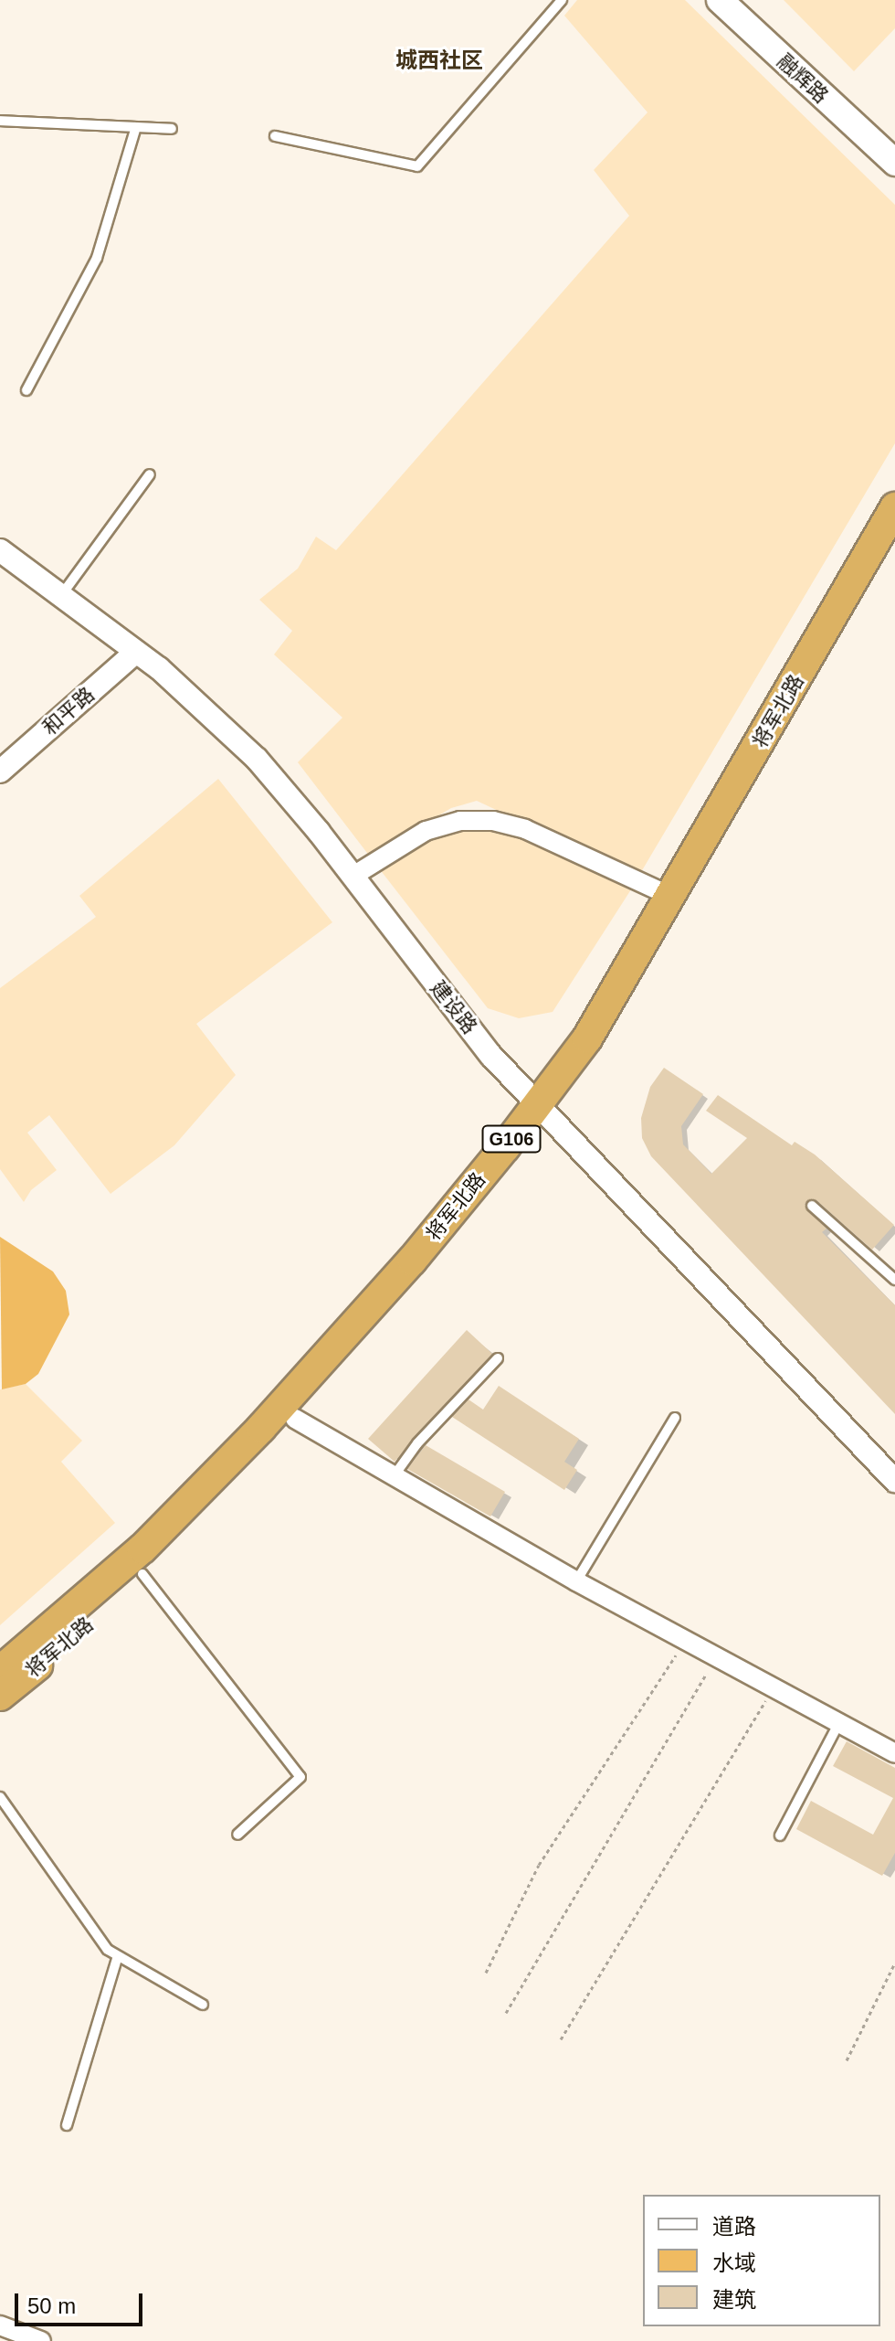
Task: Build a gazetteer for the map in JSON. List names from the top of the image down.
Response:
{
  "streets": {
    "highway": ["将军北路", "G106"],
    "main road": ["融辉路"],
    "street": ["和平路", "建设路"]
  },
  "crossings": [
    ["和平路", "建设路"],
    ["将军北路", "建设路"]
  ],
  "districts": ["城西社区"],
  "legend": ["道路", "水域", "建筑"],
  "scale_bar": "50 m"
}
